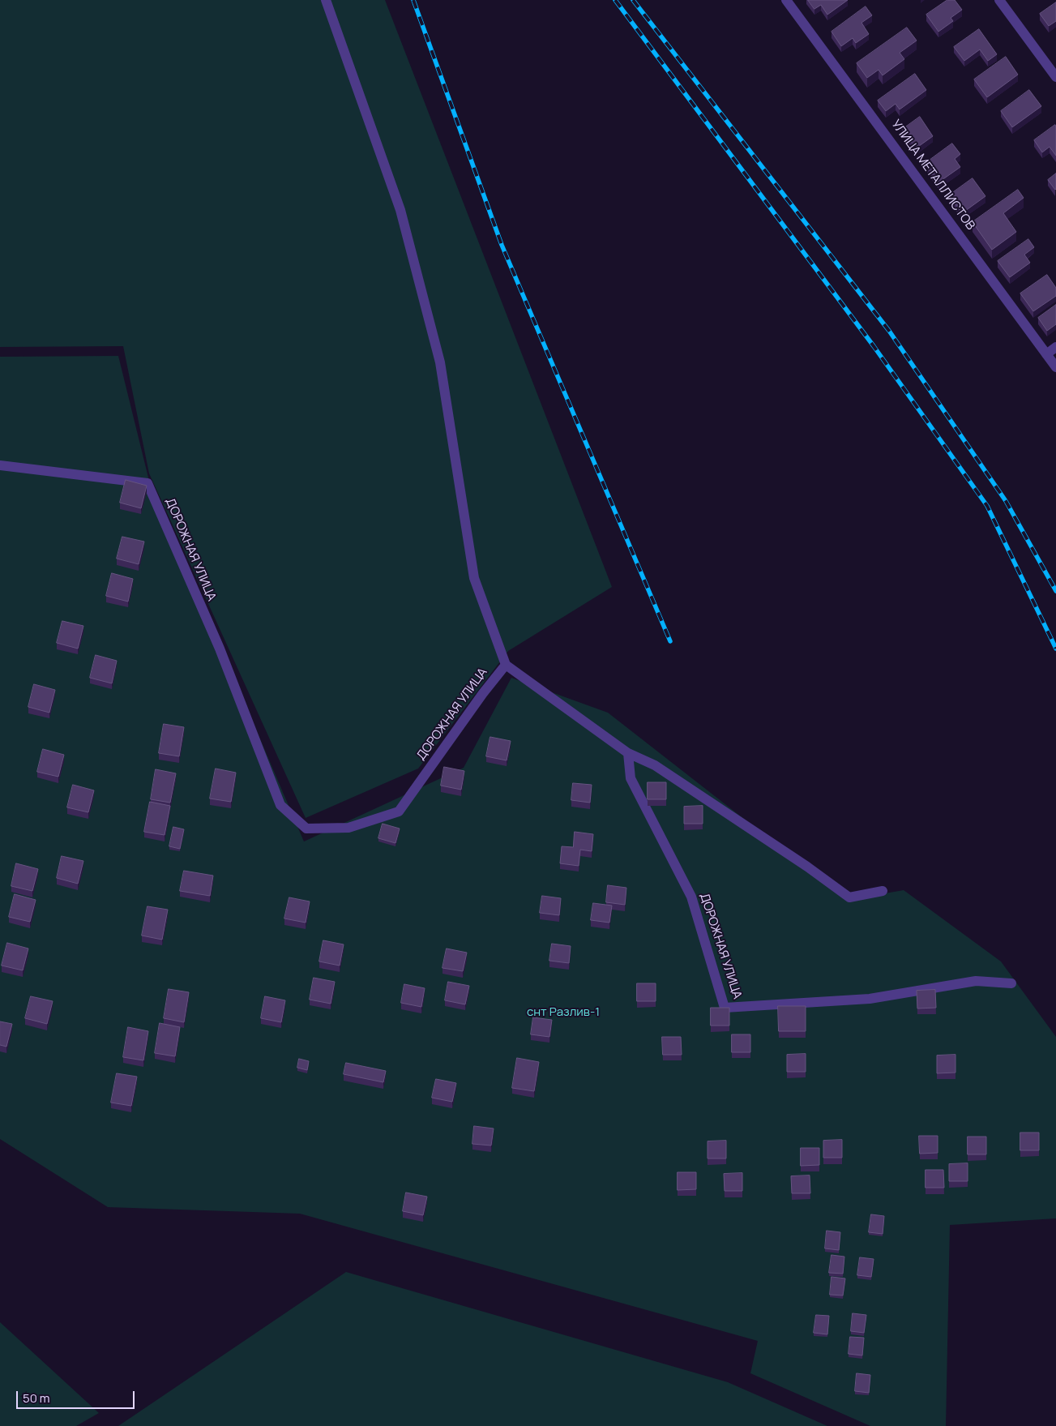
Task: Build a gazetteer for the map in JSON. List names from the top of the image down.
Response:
{
  "streets": {
    "street": ["УЛИЦА МЕТАЛЛИСТОВ", "ДОРОЖНАЯ УЛИЦА"]
  },
  "parks": ["снт Разлив-1"],
  "scale_bar": "50 m"
}
